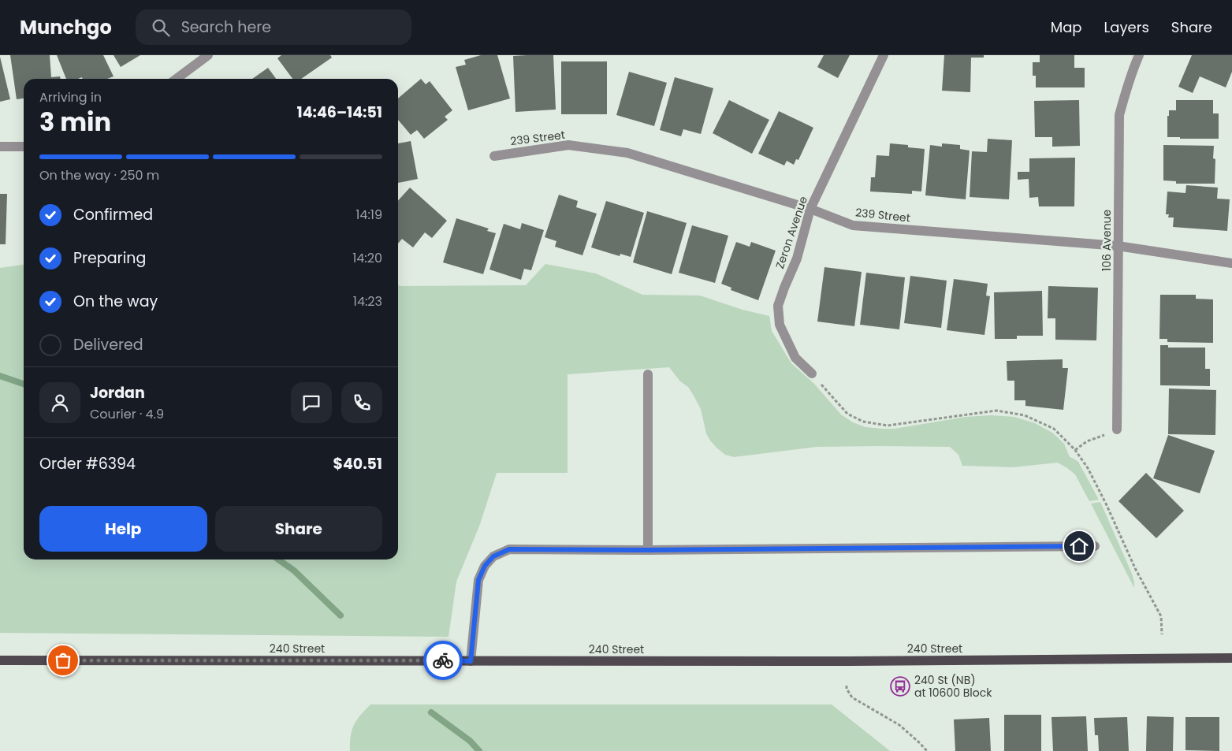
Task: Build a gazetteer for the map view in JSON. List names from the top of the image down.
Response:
{
  "streets": {
    "main road": ["240 Street"],
    "street": ["239 Street", "Zeron Avenue", "106 Avenue"]
  },
  "crossings": [
    ["239 Street", "Zeron Avenue"],
    ["239 Street", "106 Avenue"]
  ],
  "places": {
    "bus stop": ["240 St (NB) at 10600 Block"]
  },
  "page": {
    "header": "Munchgo",
    "search": "Search here",
    "nav": ["Map", "Layers", "Share"],
    "heading": ["3 min", "Arriving in", "14:46–14:51"],
    "panel": [
      "Jordan",
      "Courier · 4.9",
      "Order #6394",
      "$40.51"
    ],
    "bar": "On the way · 250 m",
    "list": [
      ["Confirmed", "14:19"],
      ["Preparing", "14:20"],
      ["On the way", "14:23"],
      "Delivered"
    ],
    "buttons": ["Help", "Share"]
  }
}
